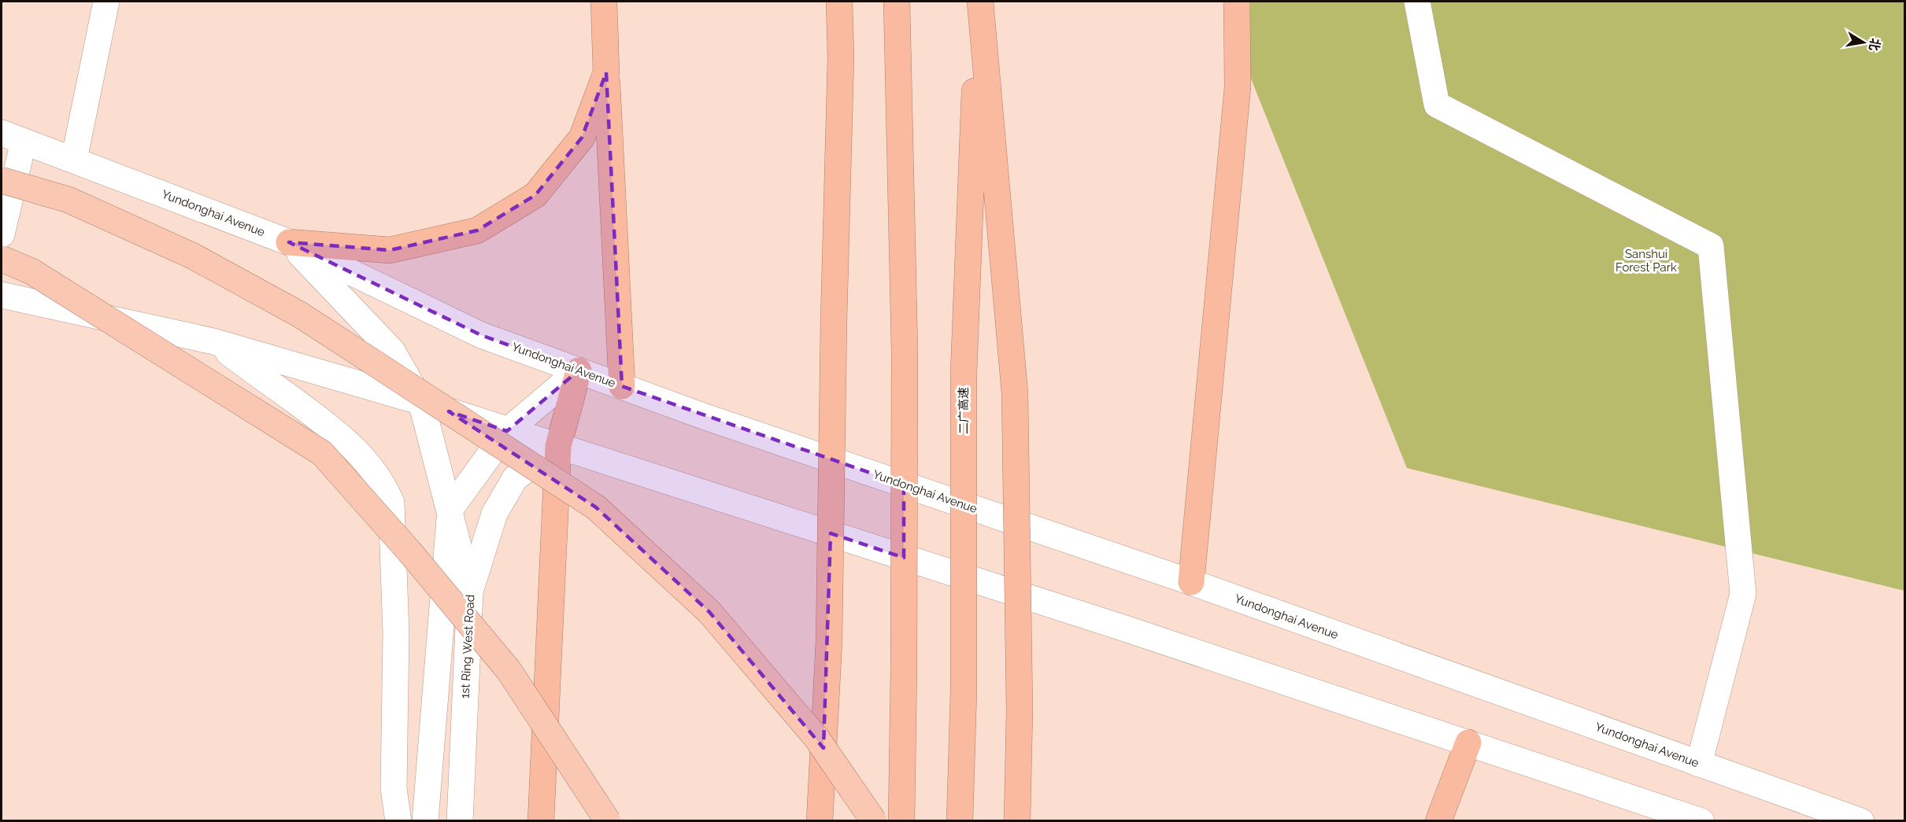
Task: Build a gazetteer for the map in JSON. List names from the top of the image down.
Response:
{
  "streets": {
    "highway": ["二广高速"],
    "main road": ["Yundonghai Avenue", "1st Ring West Road"]
  },
  "parks": ["Sanshui Forest Park"],
  "north": "right"
}
